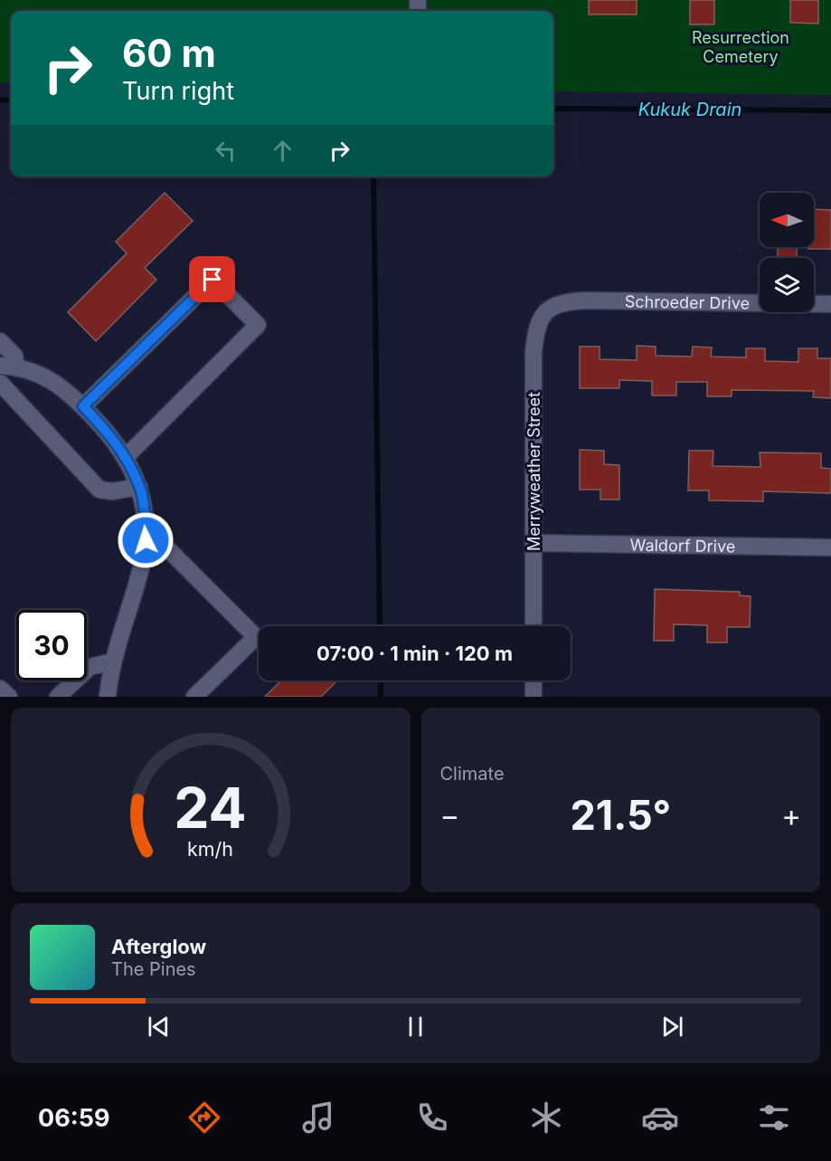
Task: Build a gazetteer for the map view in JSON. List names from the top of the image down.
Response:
{
  "streets": {
    "street": ["Schroeder Drive", "Merryweather Street", "Waldorf Drive"]
  },
  "crossings": [
    ["Schroeder Drive", "Merryweather Street"],
    ["Merryweather Street", "Waldorf Drive"]
  ],
  "water": ["Kukuk Drain"],
  "parks": ["Resurrection Cemetery"],
  "north": "left",
  "page": {
    "turn": ["60 m", "Turn right"],
    "limit": "30",
    "trip": "07:00 · 1 min · 120 m",
    "tile": "Climate",
    "heat": ["−", "21.5°", "+"],
    "song": ["Afterglow", "The Pines"],
    "tabs": "06:59",
    "gauge": ["24", "km/h"]
  }
}
